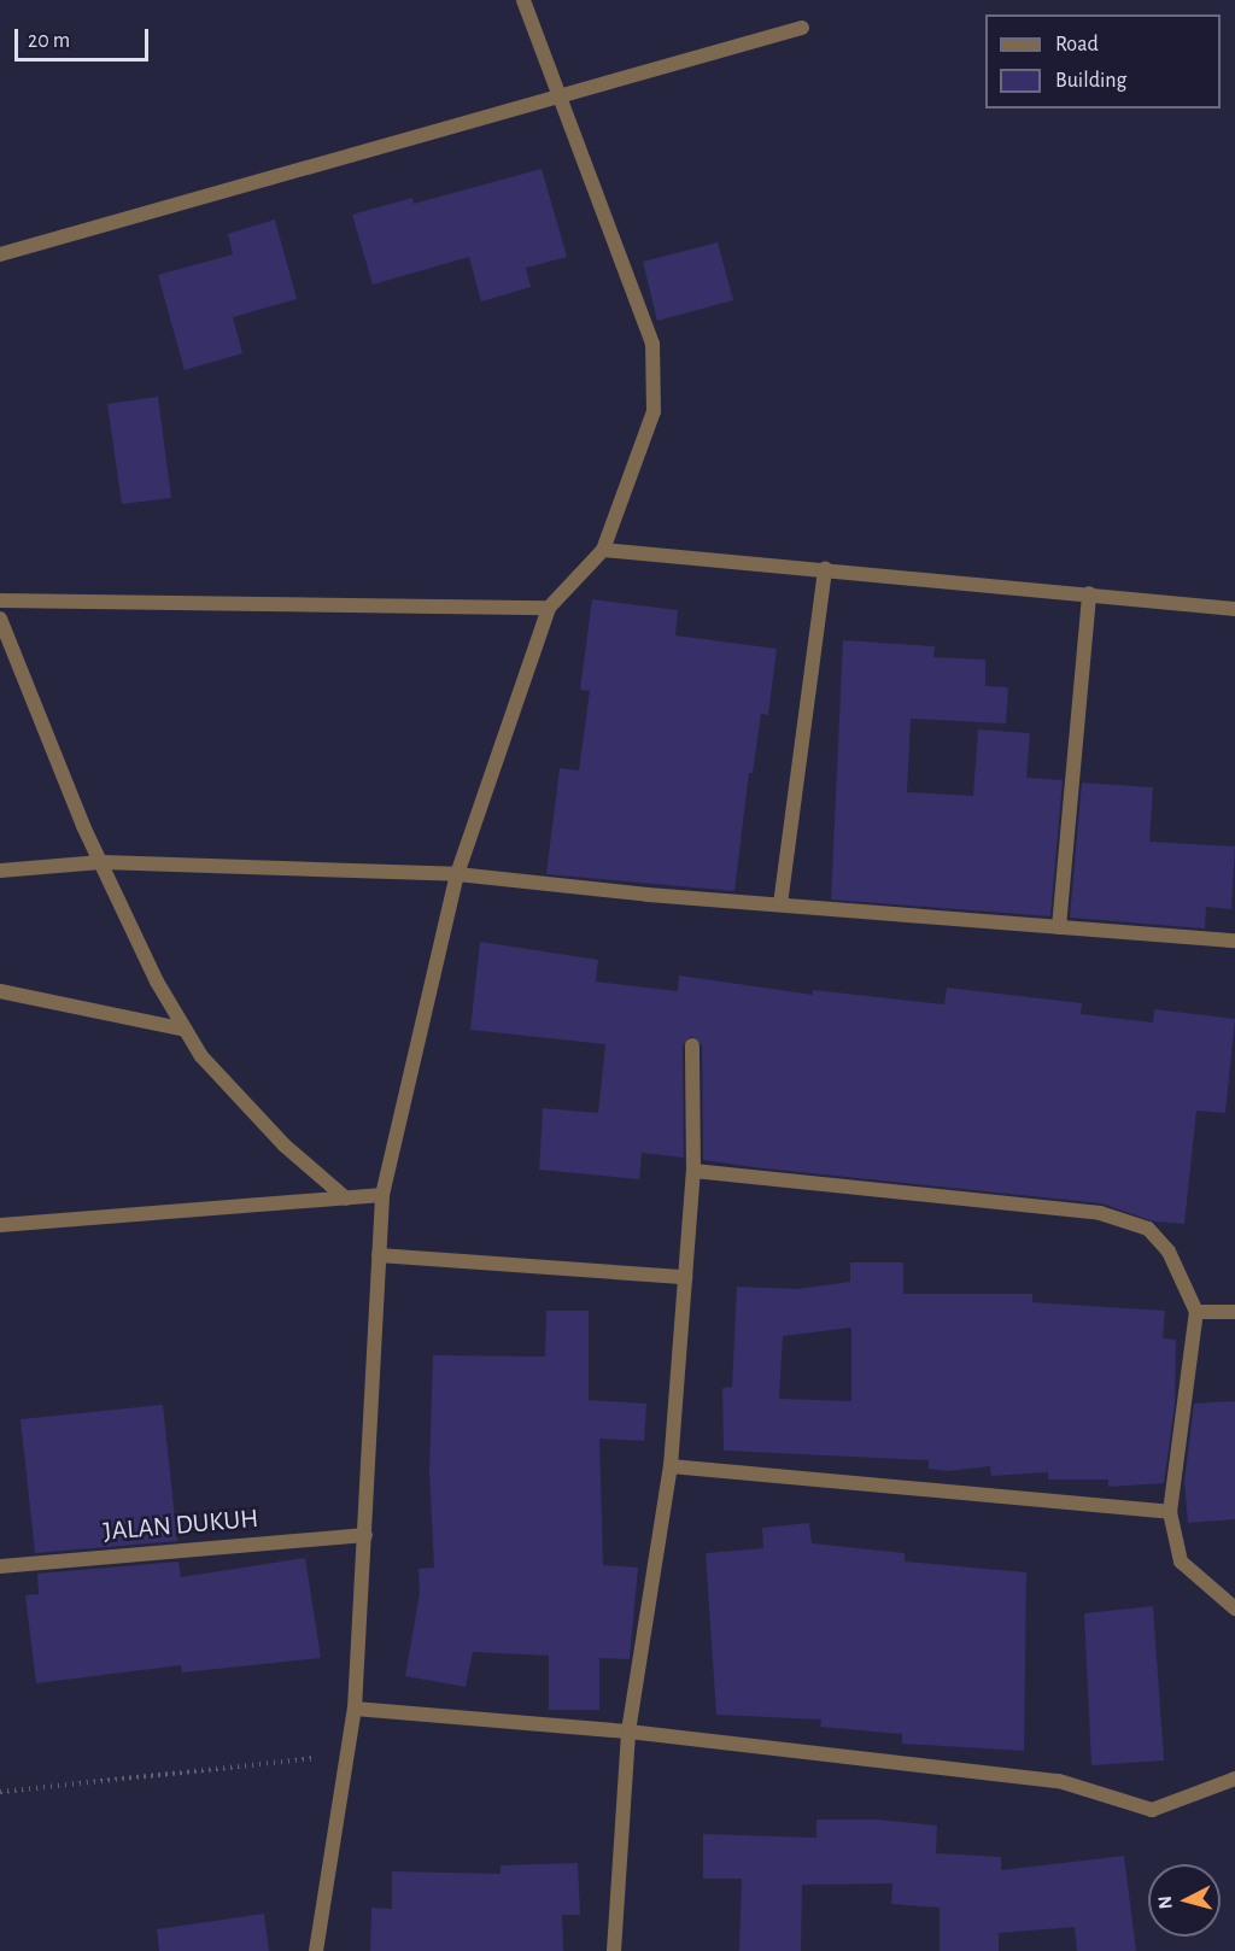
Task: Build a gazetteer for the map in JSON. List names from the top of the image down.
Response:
{
  "streets": {
    "street": ["JALAN DUKUH"]
  },
  "legend": ["Road", "Building"],
  "scale_bar": "20 m",
  "north": "left"
}
